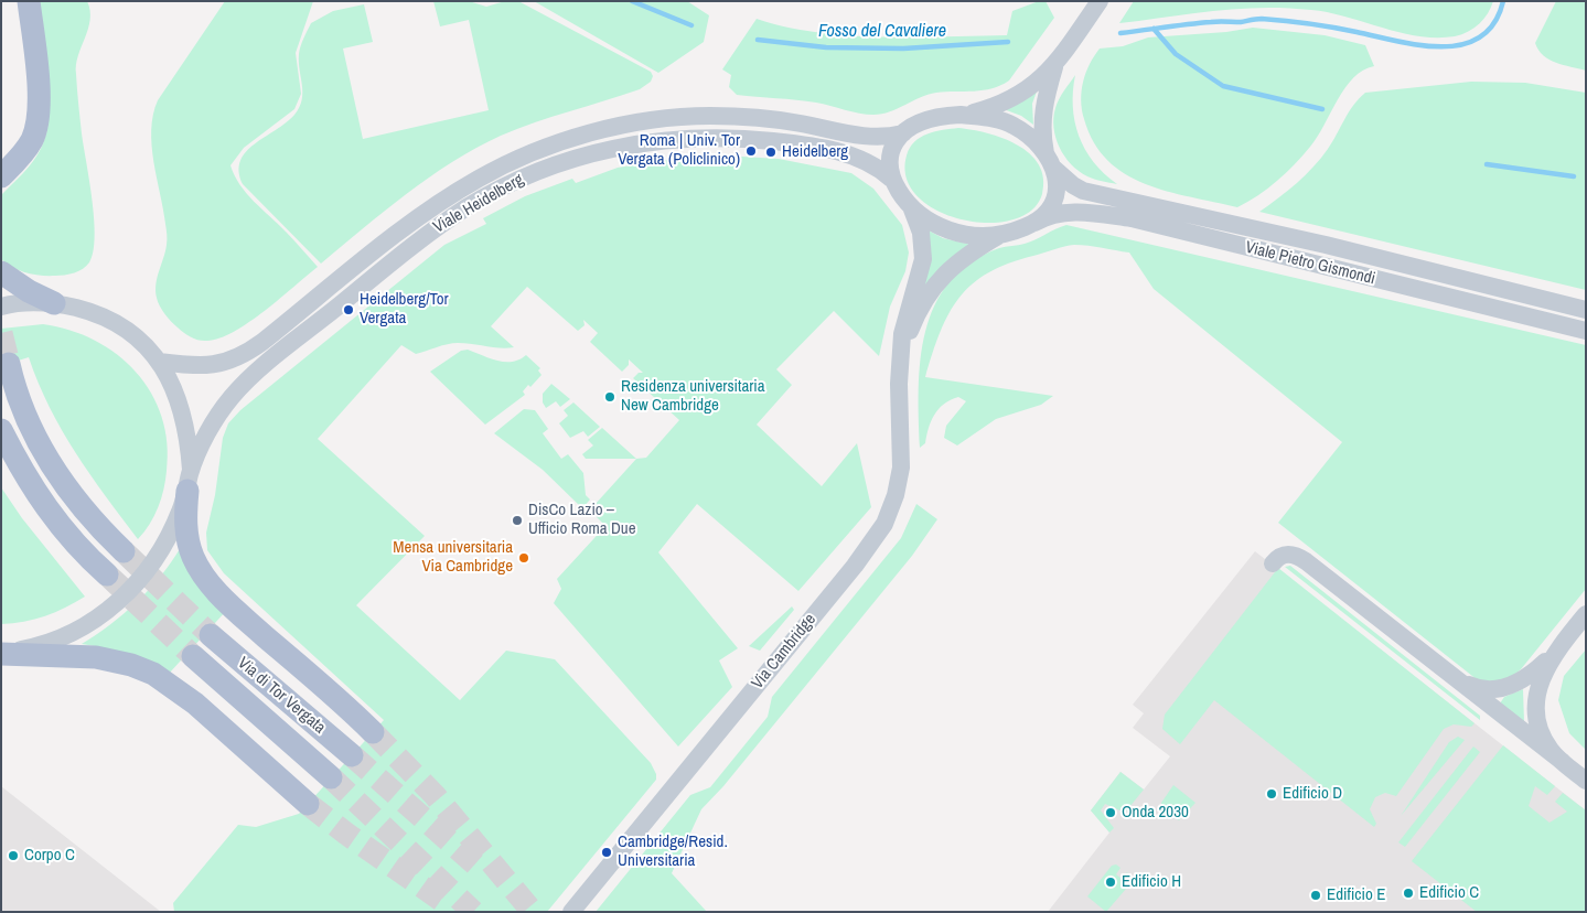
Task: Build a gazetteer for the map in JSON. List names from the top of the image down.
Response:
{
  "streets": {
    "main road": ["Via di Tor Vergata"],
    "street": ["Viale Heidelberg", "Viale Pietro Gismondi", "Via Cambridge"]
  },
  "crossings": [
    ["Viale Heidelberg", "Viale Pietro Gismondi"],
    ["Viale Heidelberg", "Via Cambridge"],
    ["Viale Pietro Gismondi", "Via Cambridge"]
  ],
  "water": ["Fosso del Cavaliere"],
  "places": [
    "Roma | Univ. Tor Vergata (Policlinico)",
    "Heidelberg",
    "Heidelberg/Tor Vergata",
    "Residenza universitaria New Cambridge",
    "DisCo Lazio – Ufficio Roma Due",
    "Mensa universitaria Via Cambridge",
    "Edificio D",
    "Onda 2030",
    "Cambridge/Resid. Universitaria",
    "Corpo C",
    "Edificio H",
    "Edificio C",
    "Edificio E"
  ]
}
